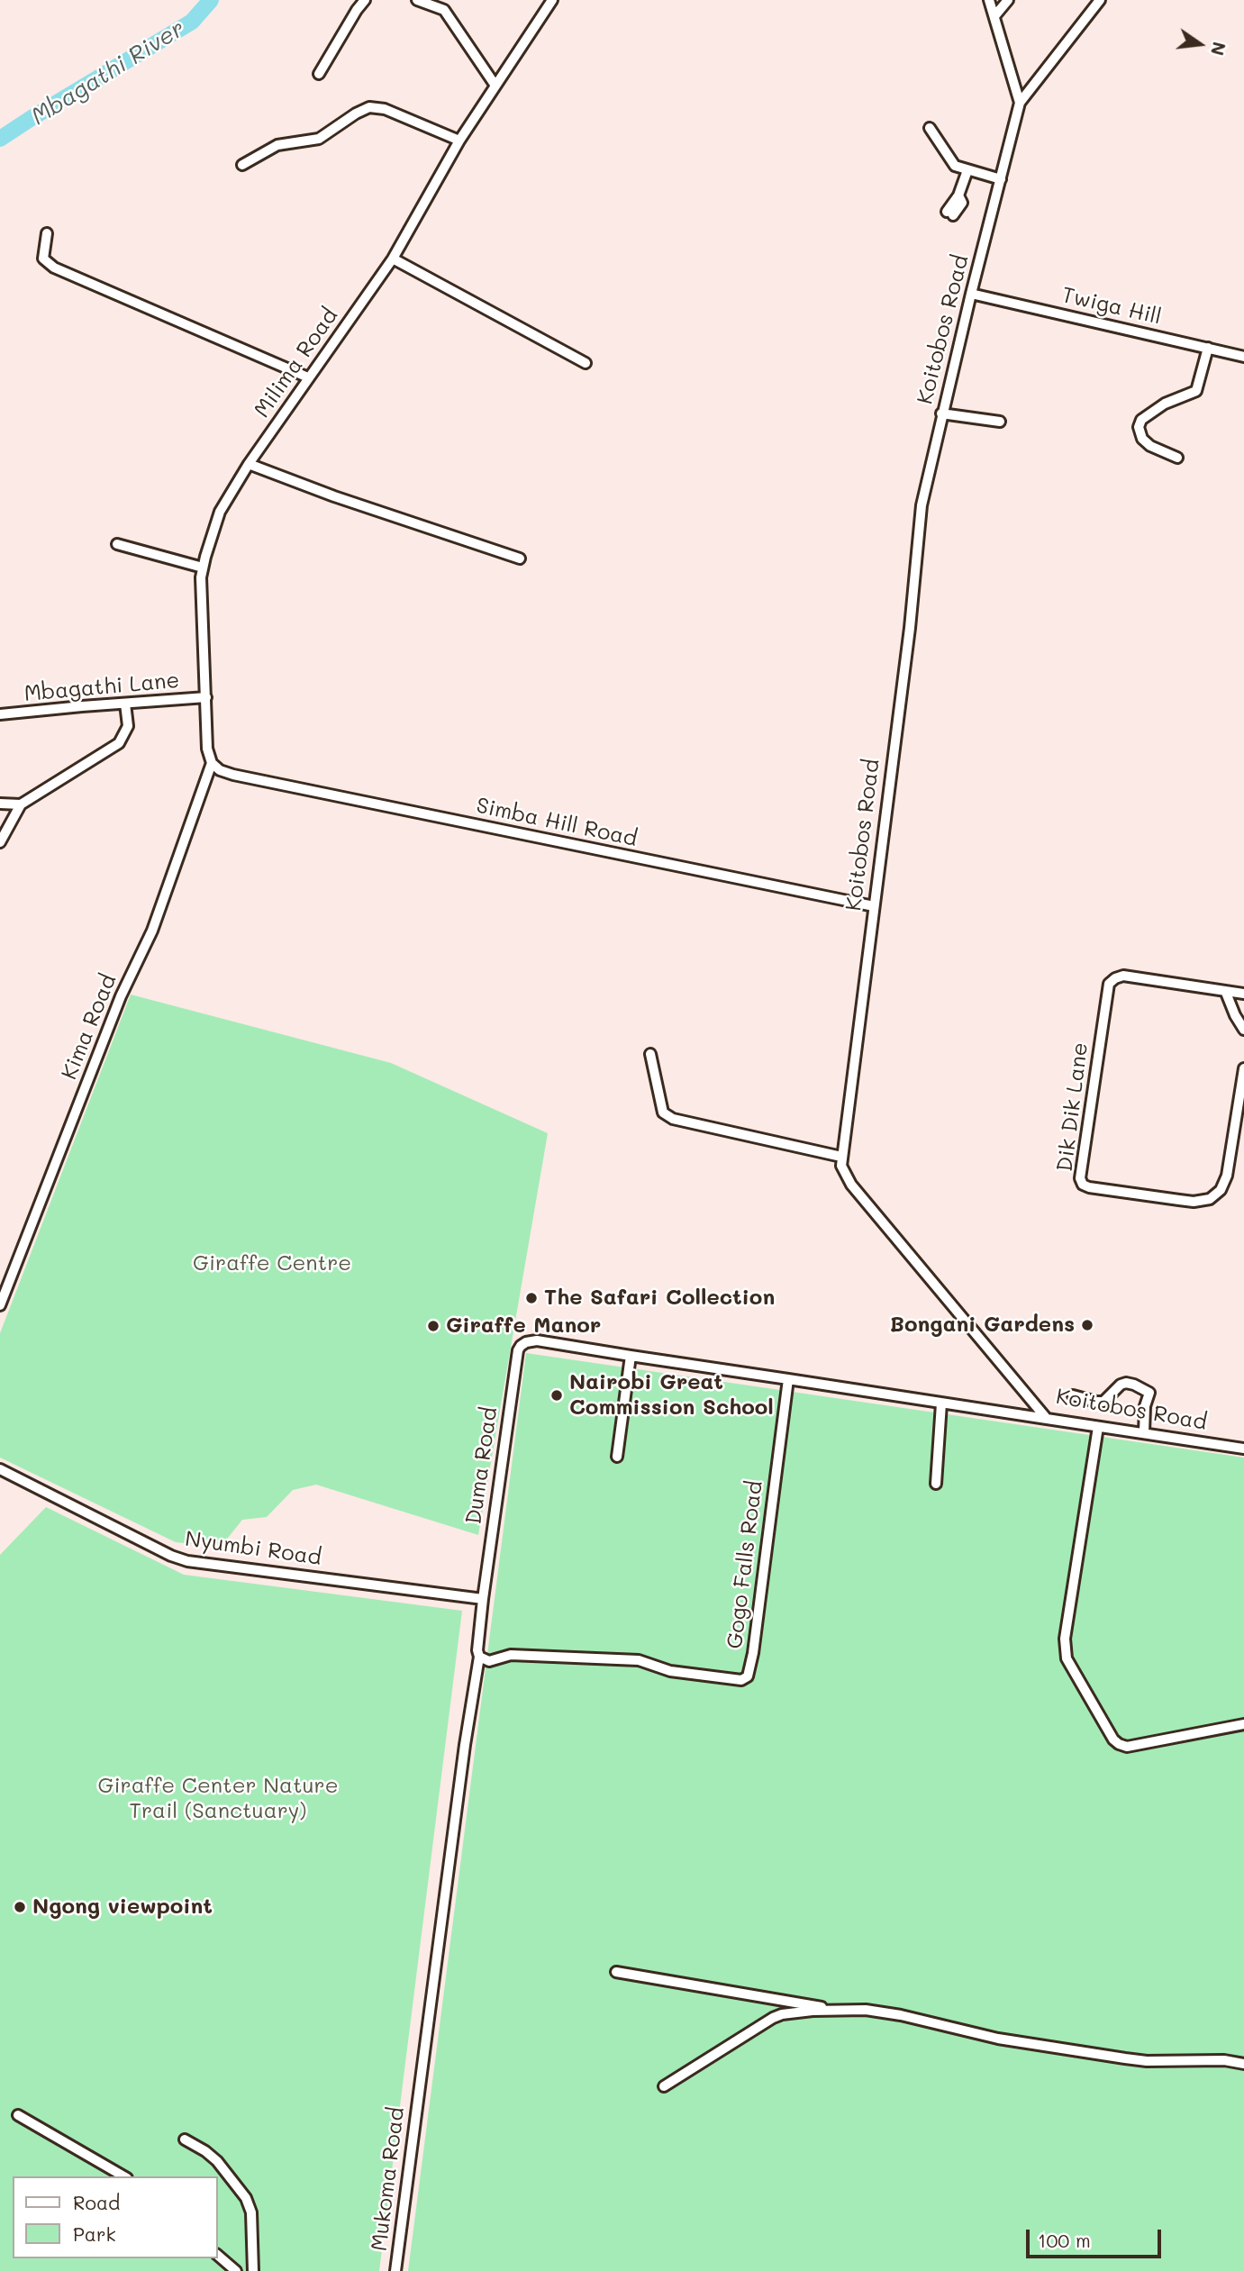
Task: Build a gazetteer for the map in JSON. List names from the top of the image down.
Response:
{
  "streets": {
    "street": [
      "Twiga Hill",
      "Koitobos Road",
      "Milima Road",
      "Mbagathi Lane",
      "Simba Hill Road",
      "Kima Road",
      "Dik Dik Lane",
      "Duma Road",
      "Nyumbi Road",
      "Gogo Falls Road",
      "Mukoma Road"
    ]
  },
  "crossings": [
    ["Twiga Hill", "Koitobos Road"],
    ["Koitobos Road", "Simba Hill Road"],
    ["Milima Road", "Mbagathi Lane"],
    ["Milima Road", "Simba Hill Road"],
    ["Milima Road", "Kima Road"],
    ["Simba Hill Road", "Kima Road"],
    ["Duma Road", "Nyumbi Road"],
    ["Duma Road", "Gogo Falls Road"],
    ["Duma Road", "Mukoma Road"],
    ["Gogo Falls Road", "Mukoma Road"]
  ],
  "water": ["Mbagathi River"],
  "parks": ["Giraffe Centre", "Giraffe Center Nature Trail (Sanctuary)"],
  "places": [
    "The Safari Collection",
    "Bongani Gardens",
    "Giraffe Manor",
    "Nairobi Great Commission School",
    "Ngong viewpoint"
  ],
  "legend": ["Road", "Park"],
  "scale_bar": "100 m",
  "north": "right"
}
